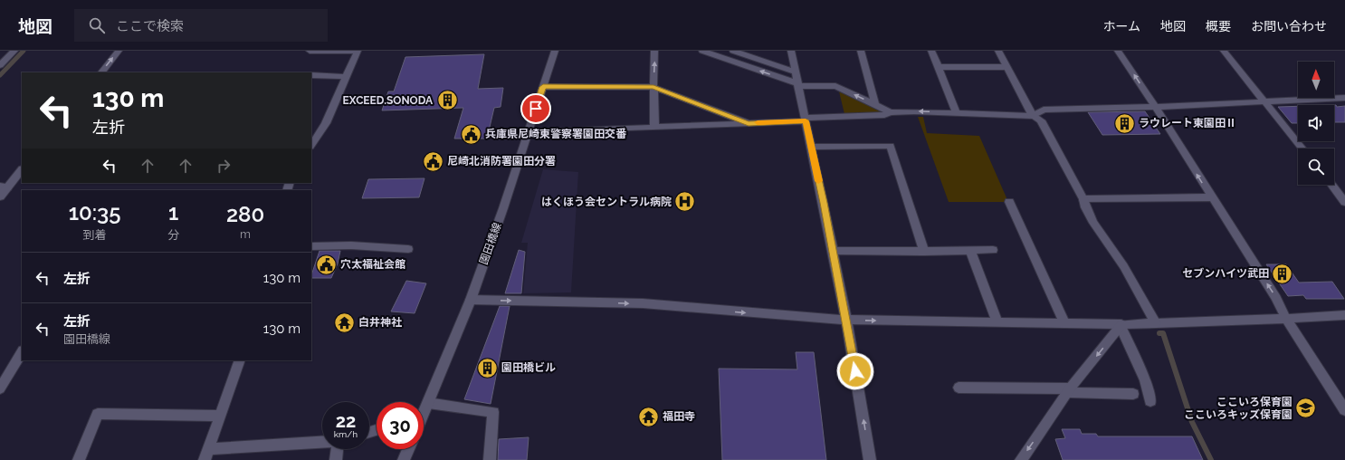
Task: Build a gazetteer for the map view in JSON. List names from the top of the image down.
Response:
{
  "streets": {
    "street": ["園田橋線"]
  },
  "places": {
    "building": [
      "EXCEED.SONODA",
      "ラウレート東園田Ⅱ",
      "セブンハイツ武田",
      "園田橋ビル"
    ],
    "public building": ["兵庫県尼崎東警察署園田交番", "尼崎北消防署園田分署", "穴太福祉会館"],
    "hospital": ["はくほう会セントラル病院"],
    "temple": ["白井神社", "福田寺"],
    "school or university": ["ここいろ保育園 ここいろキッズ保育園"]
  },
  "north": "top",
  "page": {
    "header": "地図",
    "search": "ここで検索",
    "nav": [
      "ホーム",
      "地図",
      "概要",
      "お問い合わせ"
    ],
    "turn": ["130 m", "左折"],
    "eta": [
      "10:35",
      "到着",
      "1",
      "分",
      "280",
      "m"
    ],
    "list": [
      {
        "name": "左折",
        "value": "130 m"
      },
      {
        "name": "左折",
        "note": "園田橋線",
        "value": "130 m"
      }
    ],
    "speed": "22 km/h",
    "limit": "30"
  }
}
